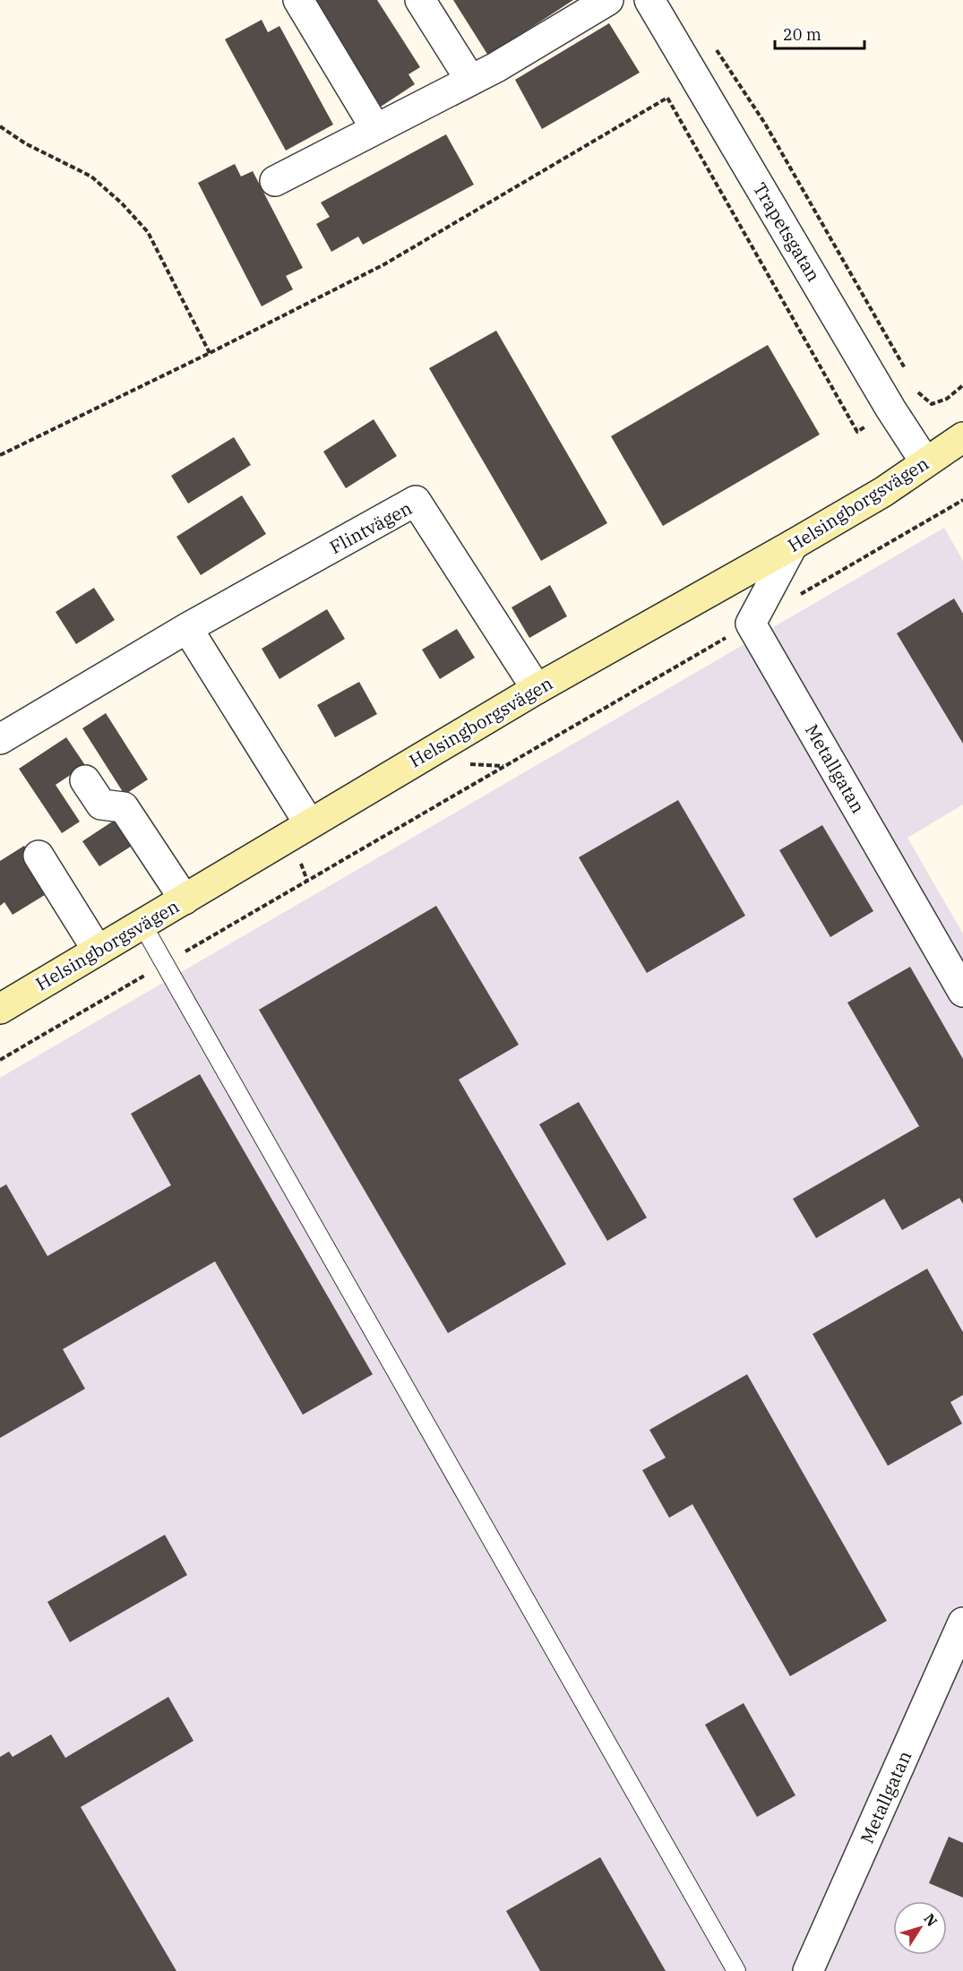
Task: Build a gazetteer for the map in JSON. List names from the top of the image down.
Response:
{
  "streets": {
    "main road": ["Helsingborgsvägen"],
    "street": ["Trapetsgatan", "Flintvägen", "Metallgatan"]
  },
  "crossings": [
    ["Trapetsgatan", "Helsingborgsvägen"],
    ["Helsingborgsvägen", "Flintvägen"]
  ],
  "scale_bar": "20 m",
  "north": "top right"
}
